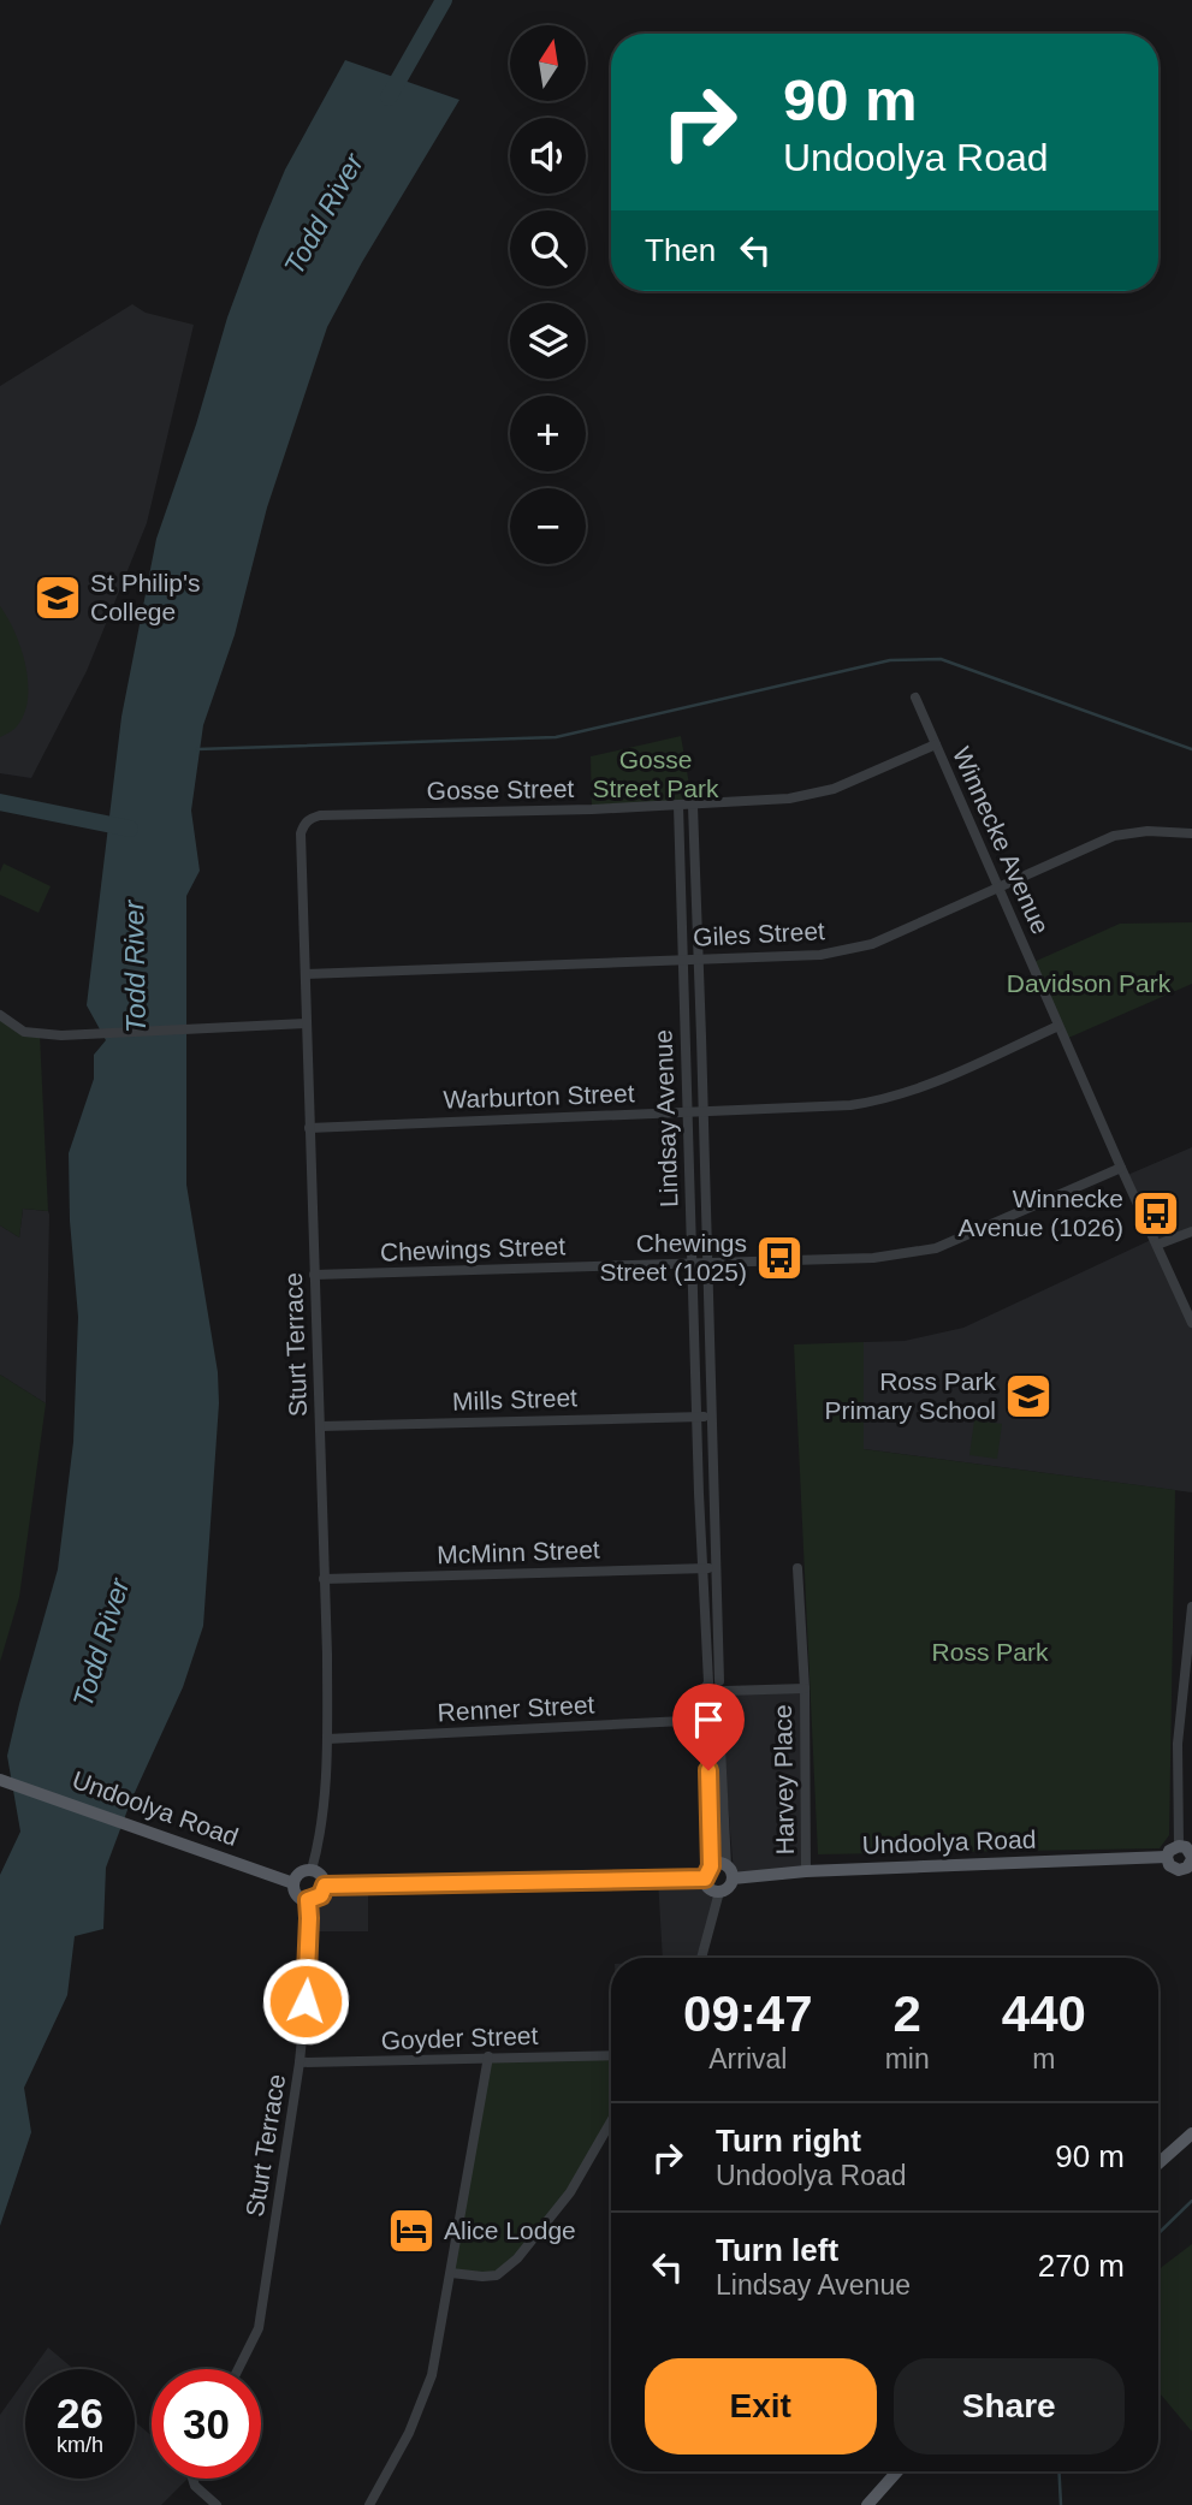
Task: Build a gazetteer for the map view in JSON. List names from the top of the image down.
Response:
{
  "streets": {
    "main road": ["Undoolya Road"],
    "street": [
      "Gosse Street",
      "Winnecke Avenue",
      "Giles Street",
      "Warburton Street",
      "Lindsay Avenue",
      "Chewings Street",
      "Sturt Terrace",
      "Mills Street",
      "McMinn Street",
      "Renner Street",
      "Harvey Place",
      "Goyder Street"
    ]
  },
  "crossings": [
    ["Gosse Street", "Winnecke Avenue"],
    ["Gosse Street", "Lindsay Avenue"],
    ["Gosse Street", "Sturt Terrace"],
    ["Winnecke Avenue", "Giles Street"],
    ["Winnecke Avenue", "Warburton Street"],
    ["Winnecke Avenue", "Chewings Street"],
    ["Giles Street", "Lindsay Avenue"],
    ["Giles Street", "Sturt Terrace"],
    ["Warburton Street", "Lindsay Avenue"],
    ["Warburton Street", "Sturt Terrace"],
    ["Lindsay Avenue", "Chewings Street"],
    ["Lindsay Avenue", "Mills Street"],
    ["Lindsay Avenue", "McMinn Street"],
    ["Lindsay Avenue", "Harvey Place"],
    ["Chewings Street", "Sturt Terrace"],
    ["Sturt Terrace", "Mills Street"],
    ["Sturt Terrace", "McMinn Street"],
    ["Sturt Terrace", "Renner Street"],
    ["Sturt Terrace", "Undoolya Road"],
    ["Sturt Terrace", "Goyder Street"],
    ["Harvey Place", "Undoolya Road"]
  ],
  "water": ["Todd River"],
  "parks": ["Gosse Street Park", "Davidson Park", "Ross Park"],
  "places": {
    "school or university": ["St Philip's College", "Ross Park Primary School"],
    "bus stop": ["Winnecke Avenue (1026)", "Chewings Street (1025)"],
    "hotel": ["Alice Lodge"]
  },
  "north": "top",
  "page": {
    "map_buttons": ["+", "−"],
    "turn": ["90 m", "Undoolya Road"],
    "then": "Then",
    "eta": [
      "09:47",
      "Arrival",
      "2",
      "min",
      "440",
      "m"
    ],
    "list": [
      {
        "name": "Turn right",
        "note": "Undoolya Road",
        "value": "90 m"
      },
      {
        "name": "Turn left",
        "note": "Lindsay Avenue",
        "value": "270 m"
      }
    ],
    "buttons": ["Exit", "Share"],
    "speed": "26 km/h",
    "limit": "30"
  }
}
